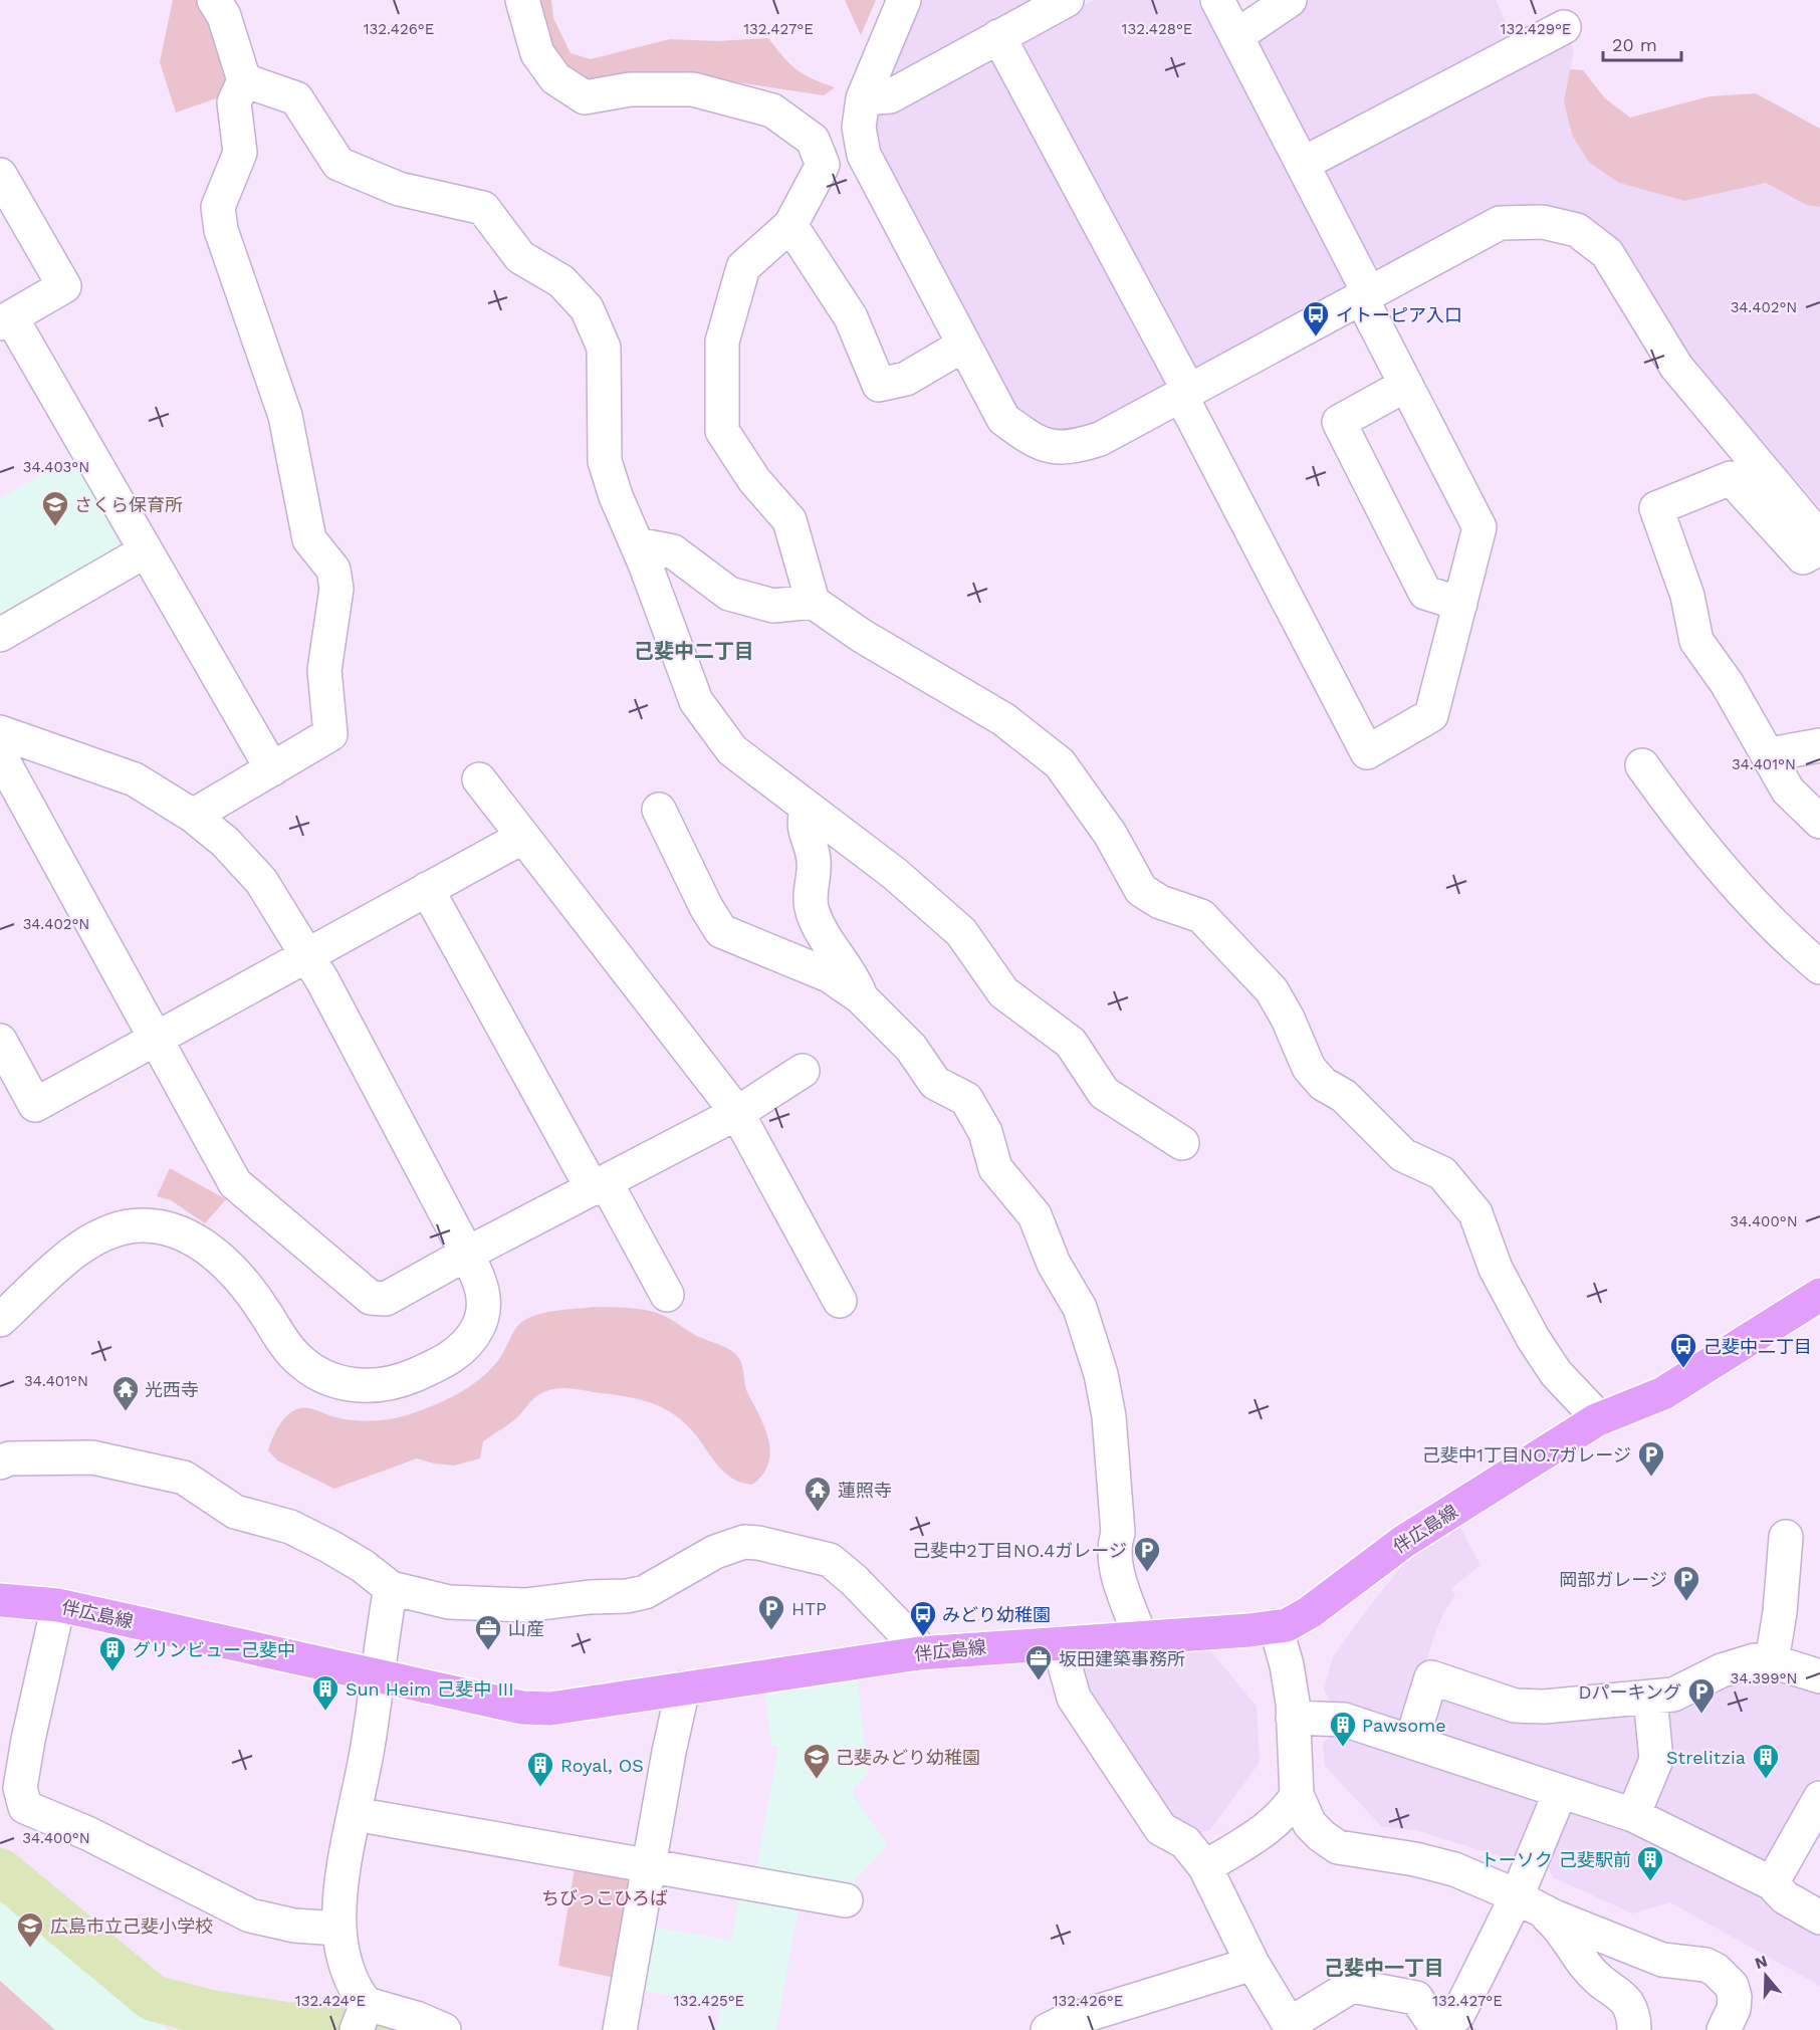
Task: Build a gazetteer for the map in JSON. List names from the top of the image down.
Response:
{
  "streets": {
    "main road": ["伴広島線"]
  },
  "districts": ["己斐中二丁目", "己斐中一丁目"],
  "parks": ["ちびっこひろば"],
  "places": {
    "bus stop": ["イトーピア入口", "己斐中二丁目", "みどり幼稚園"],
    "school or university": ["さくら保育所", "己斐みどり幼稚園", "広島市立己斐小学校"],
    "temple": ["光西寺", "蓮照寺"],
    "parking": [
      "己斐中1丁目NO.7ガレージ",
      "己斐中2丁目NO.4ガレージ",
      "岡部ガレージ",
      "HTP",
      "Dパーキング"
    ],
    "office": ["山産", "坂田建築事務所"],
    "building": [
      "グリンビュー己斐中",
      "Sun Heim 己斐中 III",
      "Pawsome",
      "Strelitzia",
      "Royal, OS",
      "トーソク 己斐駅前"
    ]
  },
  "scale_bar": "20 m",
  "north": "top",
  "coordinates": [
    "132.428°E",
    "132.426°E",
    "132.427°E",
    "132.429°E",
    "34.402°N",
    "34.403°N",
    "34.401°N",
    "34.400°N",
    "34.399°N",
    "132.424°E",
    "132.425°E"
  ]
}
